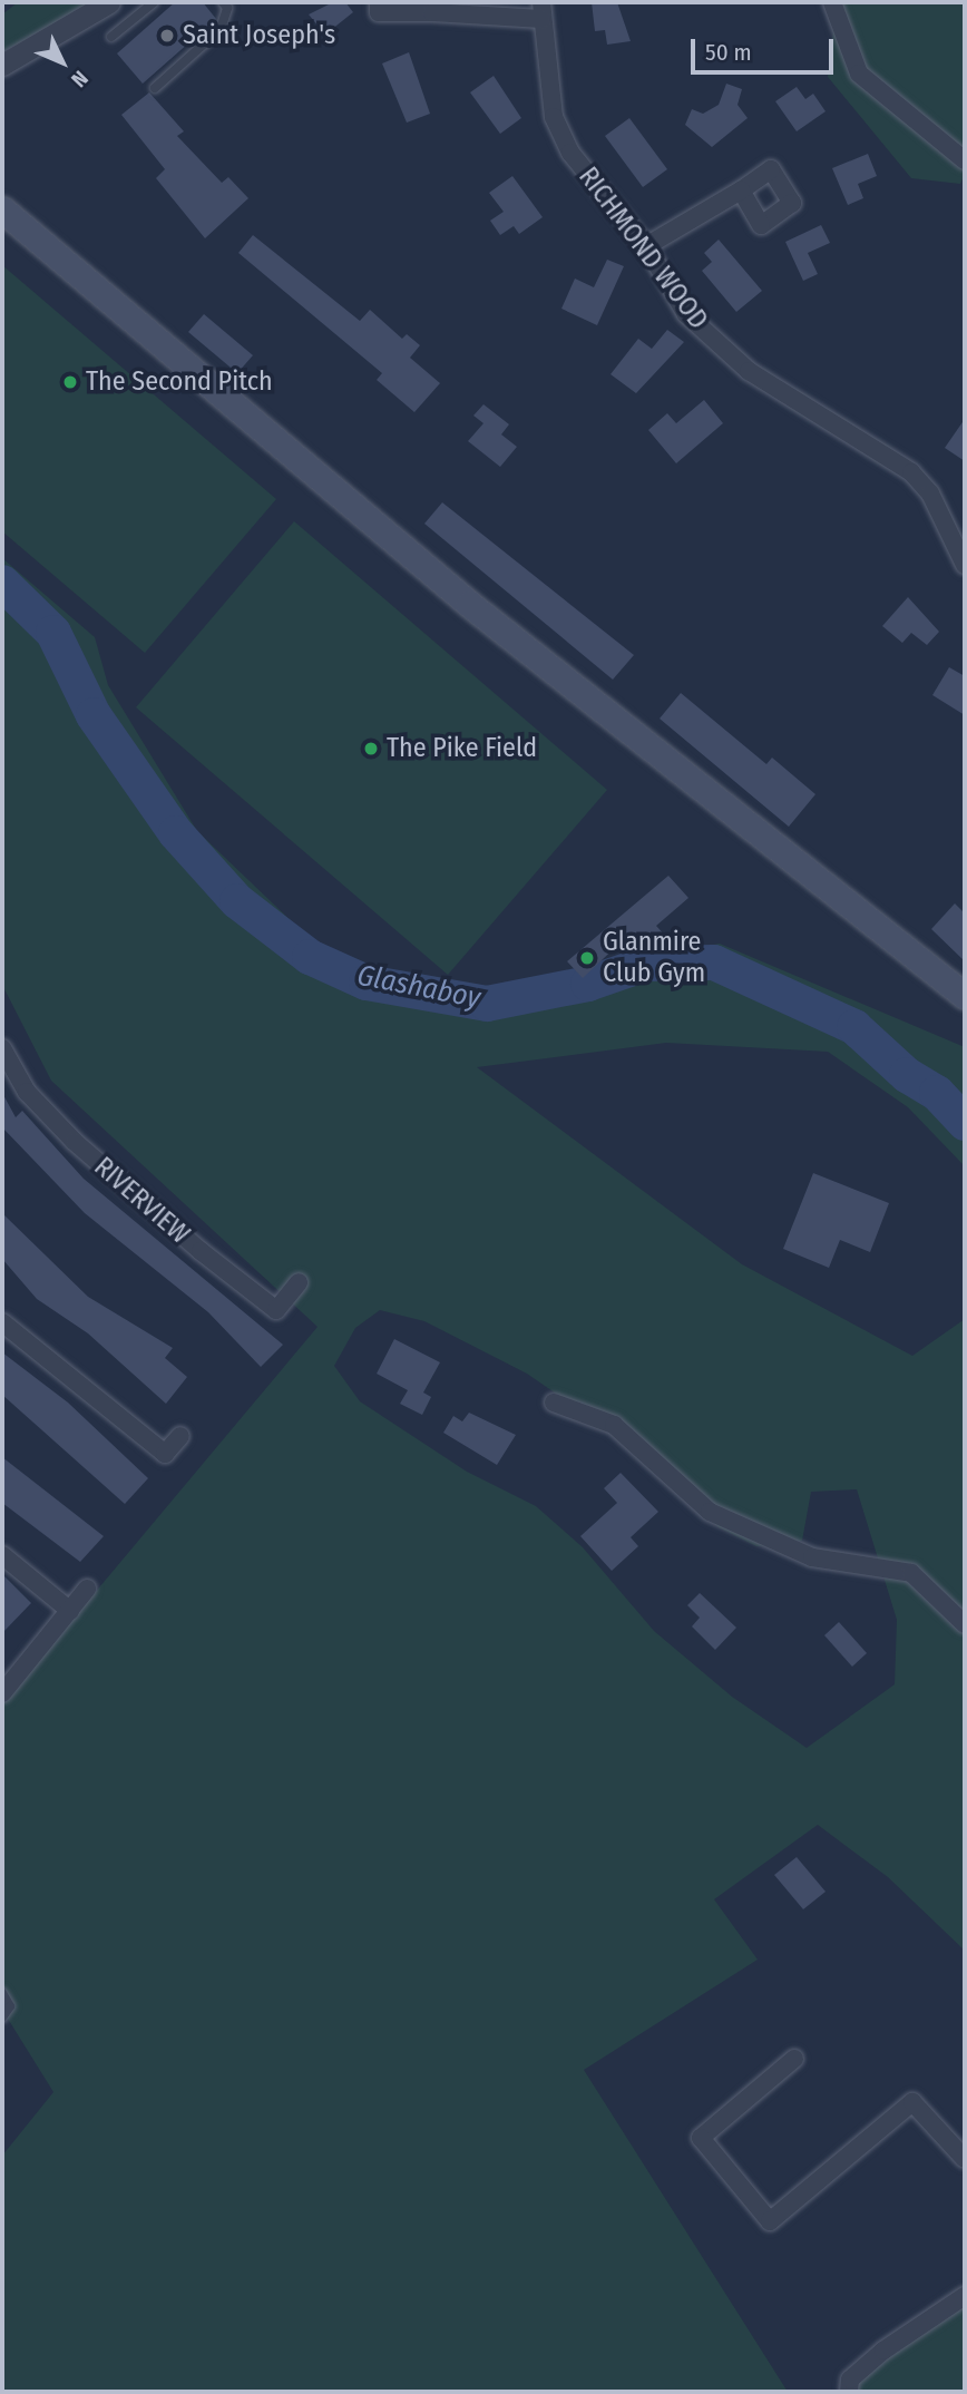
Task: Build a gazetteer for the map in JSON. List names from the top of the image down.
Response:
{
  "streets": {
    "street": ["RICHMOND WOOD", "RIVERVIEW"]
  },
  "water": ["Glashaboy"],
  "places": [
    "Saint Joseph's",
    "The Second Pitch",
    "The Pike Field",
    "Glanmire Club Gym"
  ],
  "scale_bar": "50 m",
  "north": "bottom right"
}
